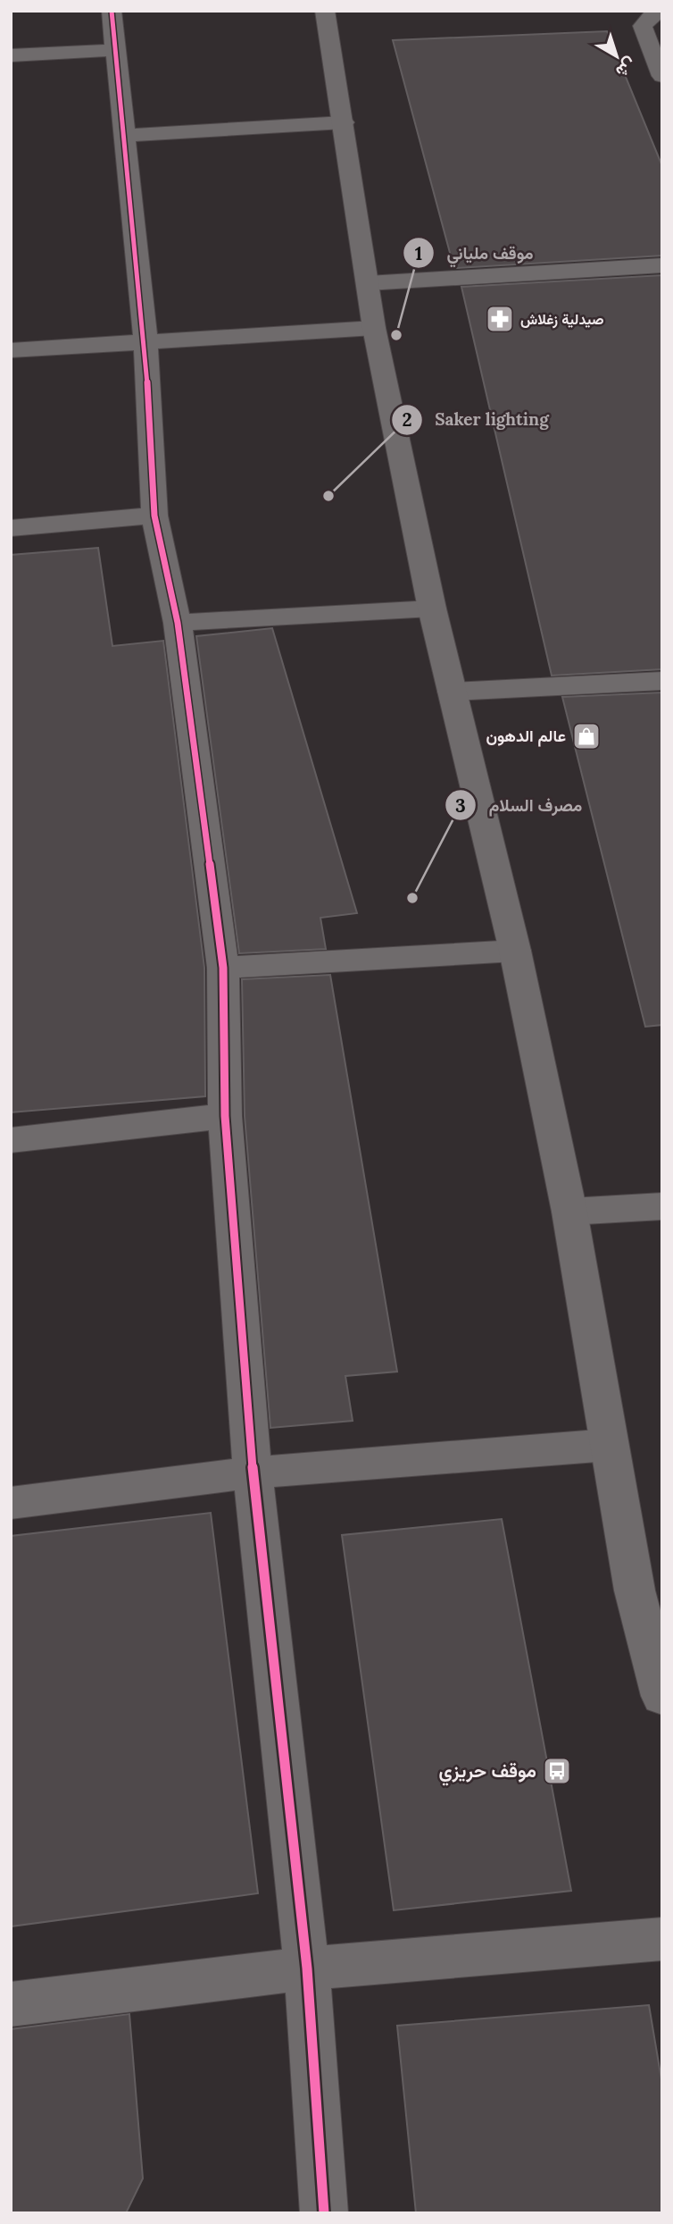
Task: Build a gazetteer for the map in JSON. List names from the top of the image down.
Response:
{
  "places": {
    "pharmacy": ["صيدلية زغلاش"],
    "other": ["موقف ملياني", "Saker lighting", "مصرف السلام"],
    "shop": ["عالم الدهون"],
    "bus stop": ["موقف حريزي"]
  },
  "north": "bottom right"
}
